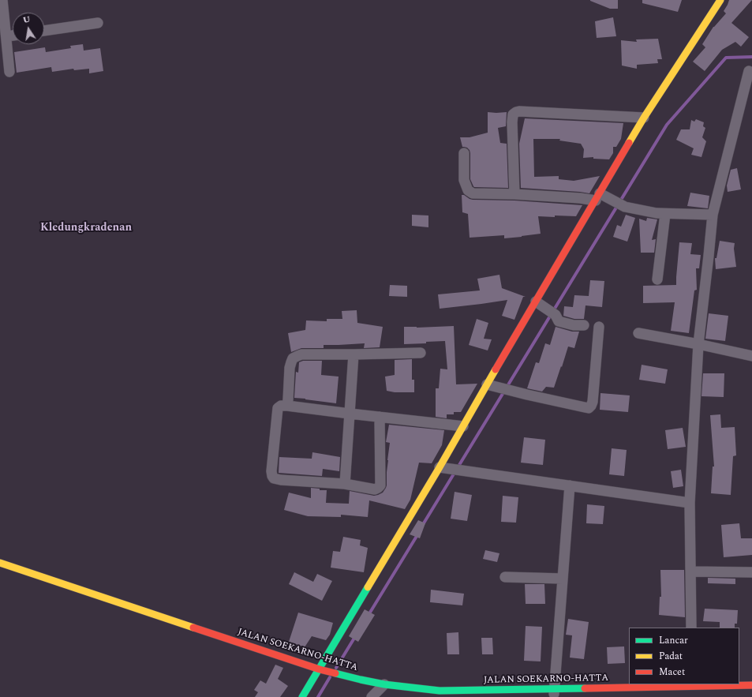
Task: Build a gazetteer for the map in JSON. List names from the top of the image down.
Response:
{
  "streets": {
    "main road": ["JALAN SOEKARNO-HATTA"]
  },
  "districts": ["Kledungkradenan"],
  "legend": ["Lancar", "Padat", "Macet"],
  "north": "top"
}
